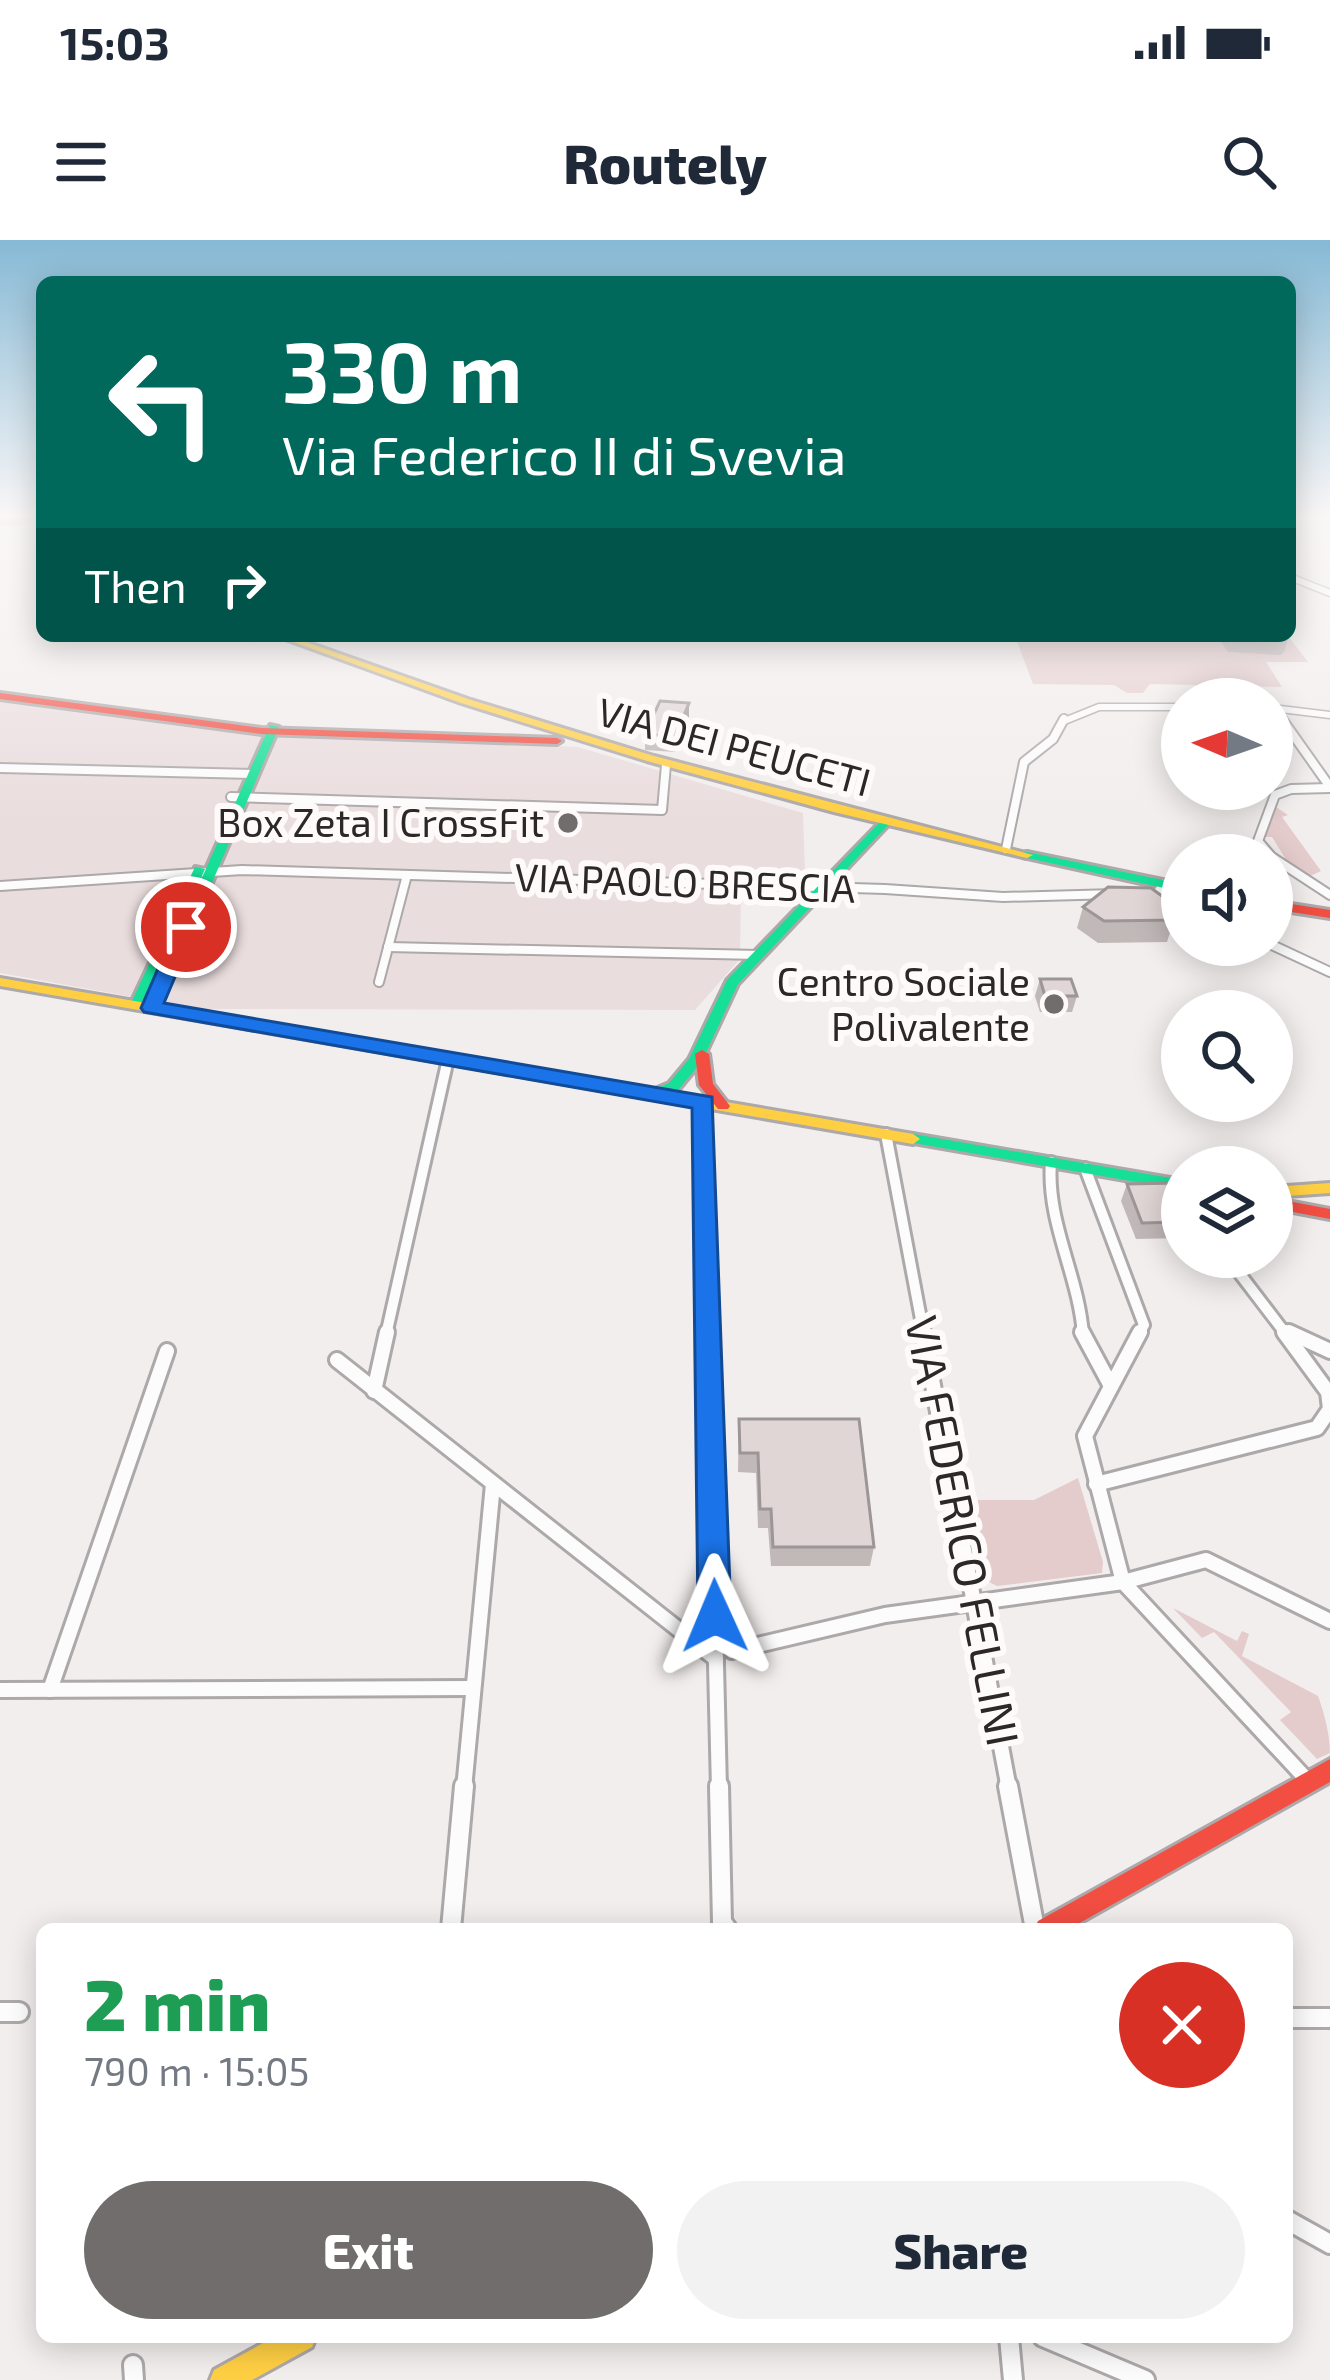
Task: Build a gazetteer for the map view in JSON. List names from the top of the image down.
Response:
{
  "streets": {
    "main road": ["VIA DEI PEUCETI"],
    "street": ["VIA PAOLO BRESCIA", "VIA FEDERICO FELLINI"]
  },
  "places": ["Box Zeta I CrossFit", "Centro Sociale Polivalente"],
  "north": "left",
  "page": {
    "status": "15:03",
    "header": "Routely",
    "turn": ["330 m", "Via Federico II di Svevia"],
    "then": "Then",
    "heading": ["2 min", "790 m · 15:05"],
    "buttons": ["Exit", "Share"]
  }
}
